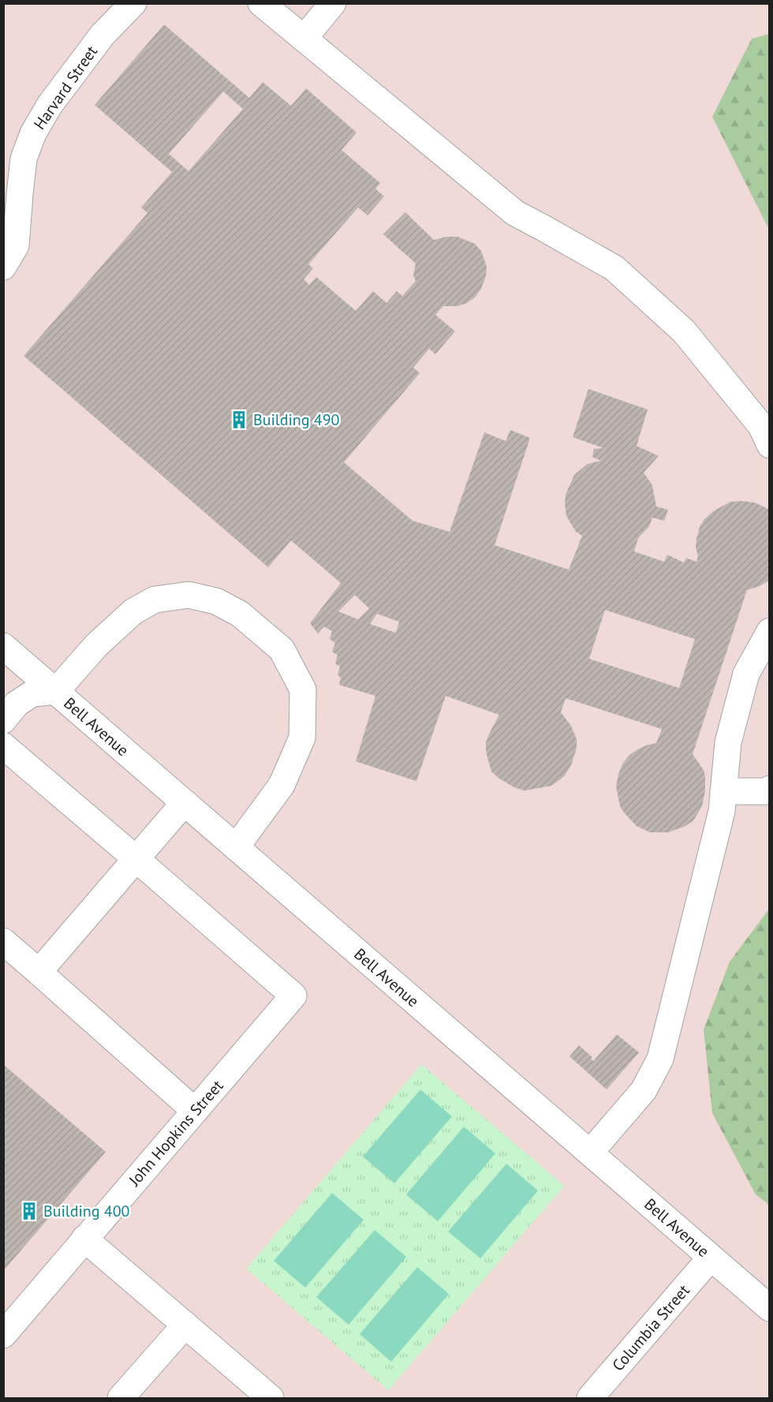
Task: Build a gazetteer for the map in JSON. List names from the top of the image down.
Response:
{
  "streets": {
    "street": [
      "Harvard Street",
      "Bell Avenue",
      "John Hopkins Street",
      "Columbia Street"
    ]
  },
  "crossings": [
    ["Bell Avenue", "Columbia Street"]
  ],
  "places": {
    "building": ["Building 490", "Building 400"]
  }
}
